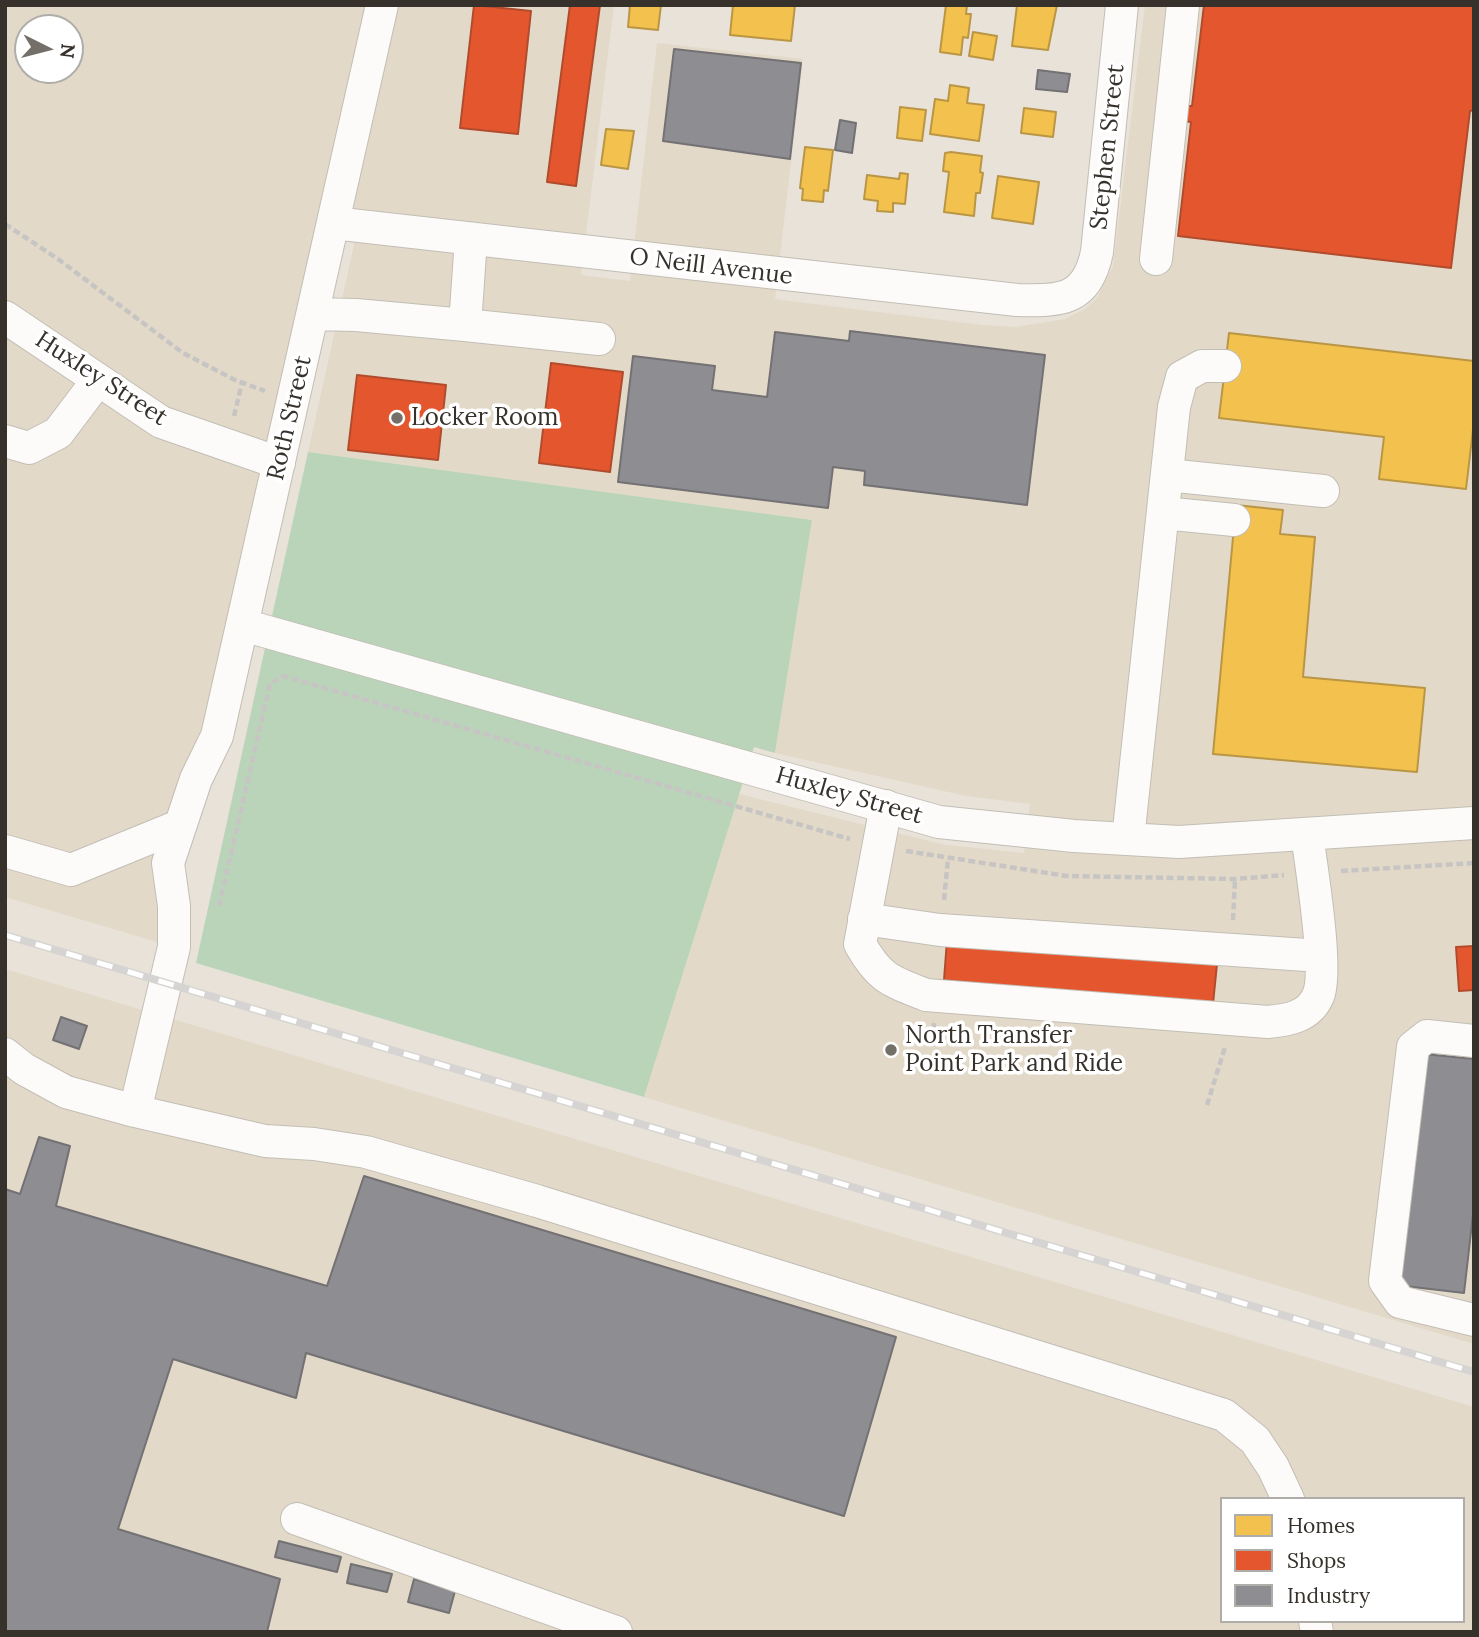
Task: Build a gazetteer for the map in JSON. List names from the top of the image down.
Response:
{
  "streets": {
    "street": [
      "Stephen Street",
      "O Neill Avenue",
      "Huxley Street",
      "Roth Street"
    ]
  },
  "crossings": [
    ["Stephen Street", "O Neill Avenue"],
    ["O Neill Avenue", "Roth Street"],
    ["Huxley Street", "Roth Street"]
  ],
  "places": ["Locker Room", "North Transfer Point Park and Ride"],
  "legend": ["Homes", "Shops", "Industry"],
  "north": "right"
}
